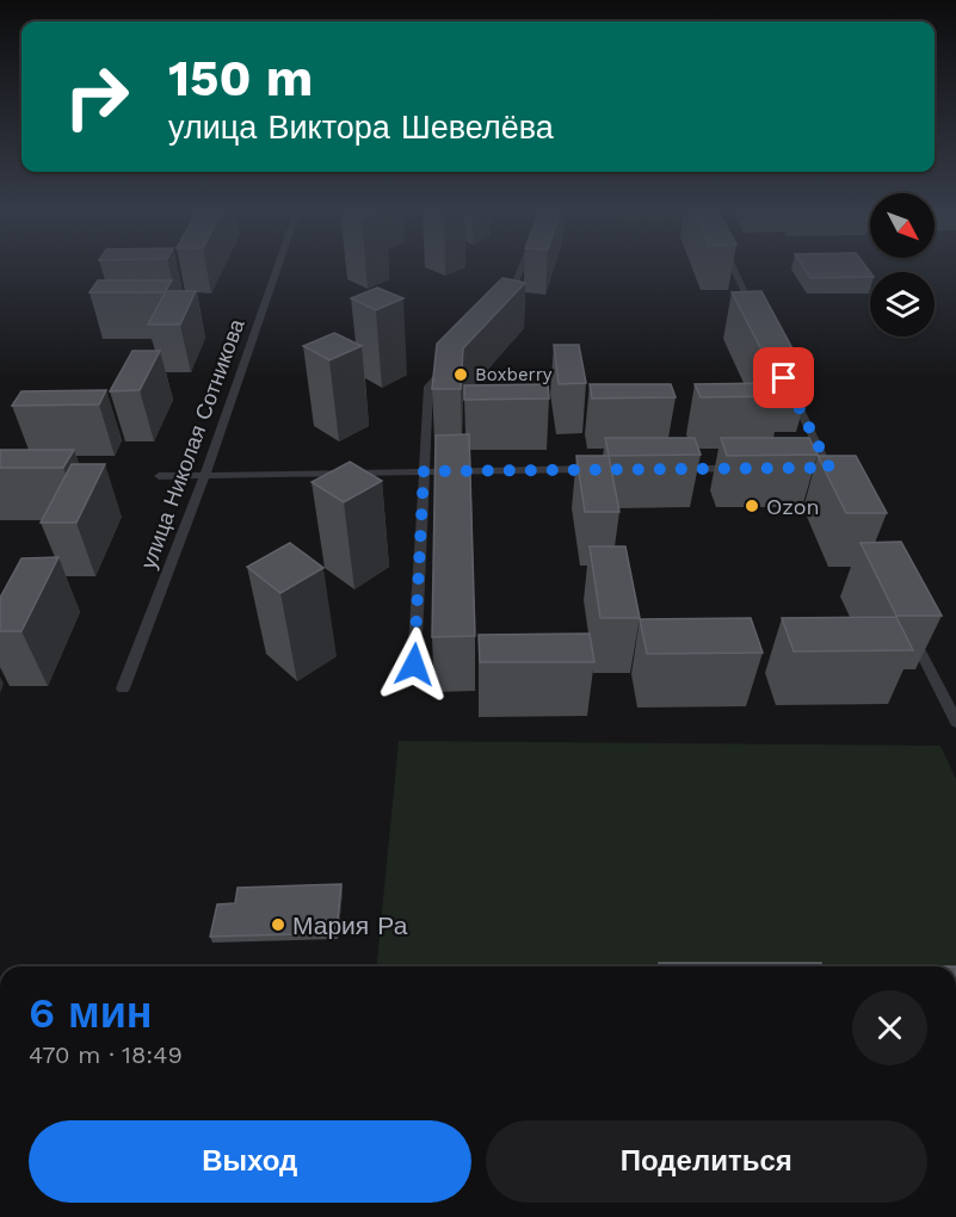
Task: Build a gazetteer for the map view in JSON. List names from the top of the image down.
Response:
{
  "streets": {
    "street": ["улица Николая Сотникова"]
  },
  "places": ["Boxberry", "Ozon", "Мария Ра"],
  "north": "bottom right",
  "page": {
    "turn": ["150 m", "улица Виктора Шевелёва"],
    "heading": ["6 мин", "470 m · 18:49"],
    "buttons": ["Выход", "Поделиться"]
  }
}
